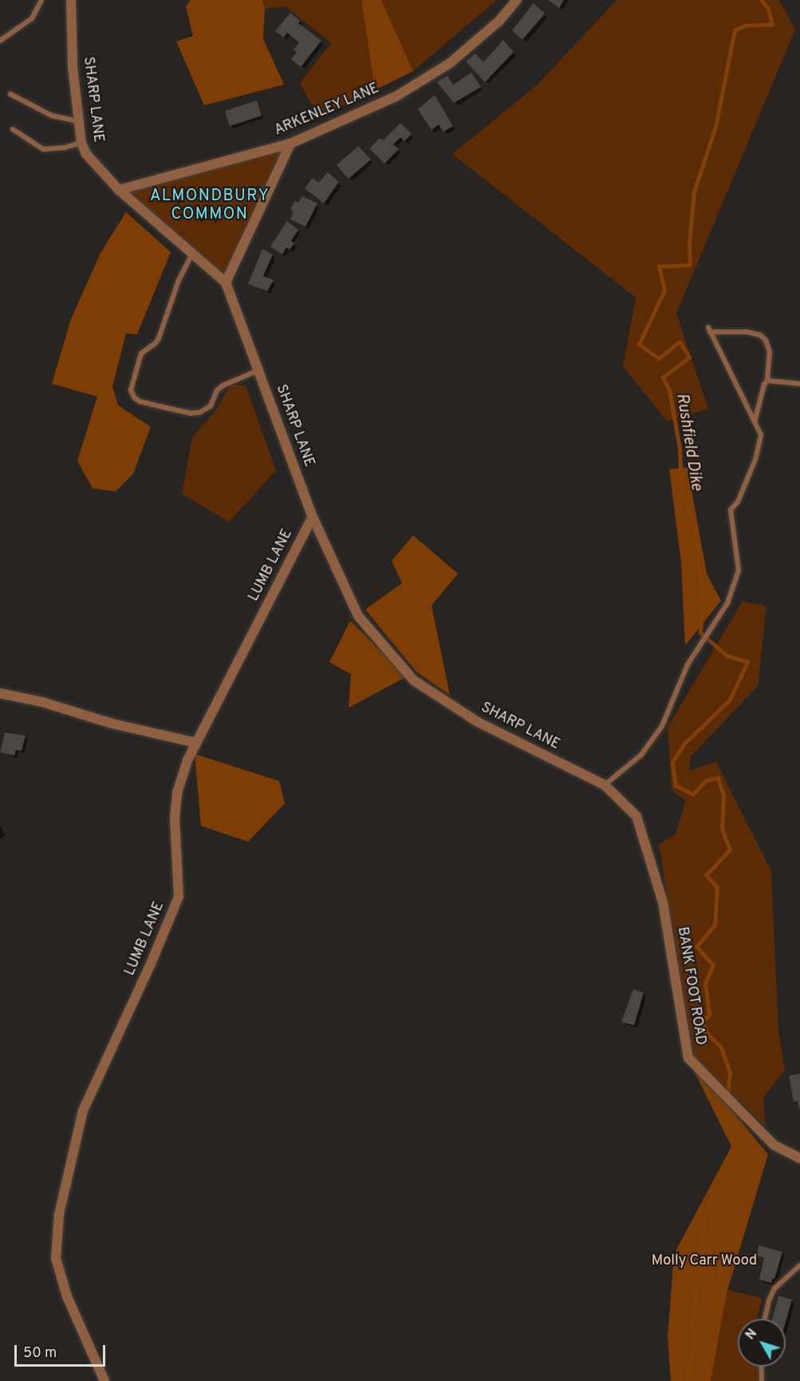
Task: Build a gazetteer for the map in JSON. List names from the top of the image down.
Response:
{
  "streets": {
    "street": [
      "SHARP LANE",
      "ARKENLEY LANE",
      "LUMB LANE",
      "BANK FOOT ROAD"
    ]
  },
  "crossings": [
    ["SHARP LANE", "ARKENLEY LANE"],
    ["SHARP LANE", "LUMB LANE"],
    ["SHARP LANE", "BANK FOOT ROAD"]
  ],
  "districts": ["ALMONDBURY COMMON"],
  "water": ["Rushfield Dike"],
  "parks": ["Molly Carr Wood"],
  "scale_bar": "50 m",
  "north": "top left"
}
